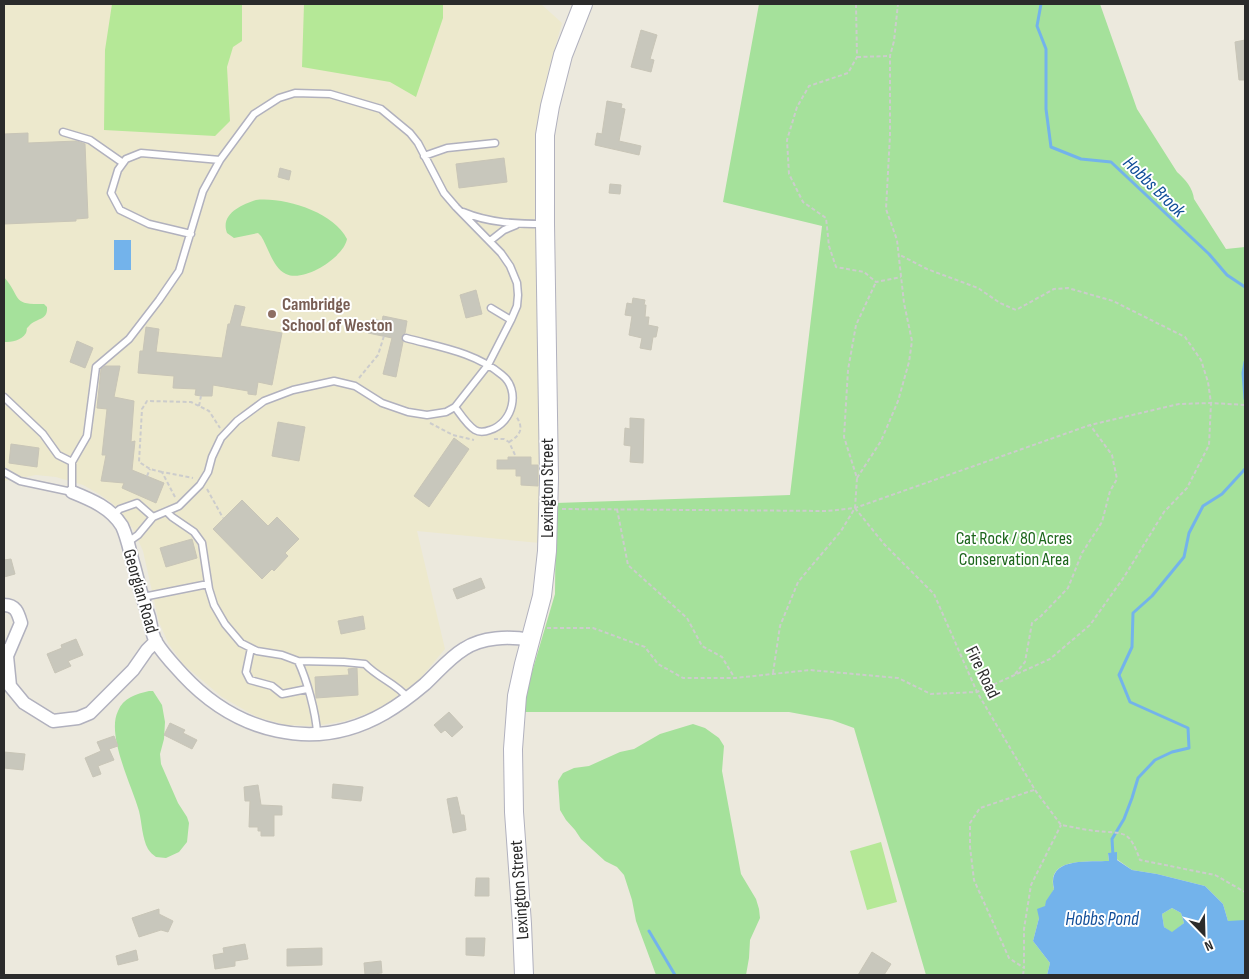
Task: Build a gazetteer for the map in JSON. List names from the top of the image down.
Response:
{
  "streets": {
    "street": ["Lexington Street", "Georgian Road"],
    "path": ["Fire Road"]
  },
  "crossings": [
    ["Lexington Street", "Georgian Road"]
  ],
  "water": ["Hobbs Brook", "Hobbs Pond"],
  "parks": ["Cat Rock / 80 Acres Conservation Area"],
  "places": ["Cambridge School of Weston"],
  "north": "bottom right"
}
